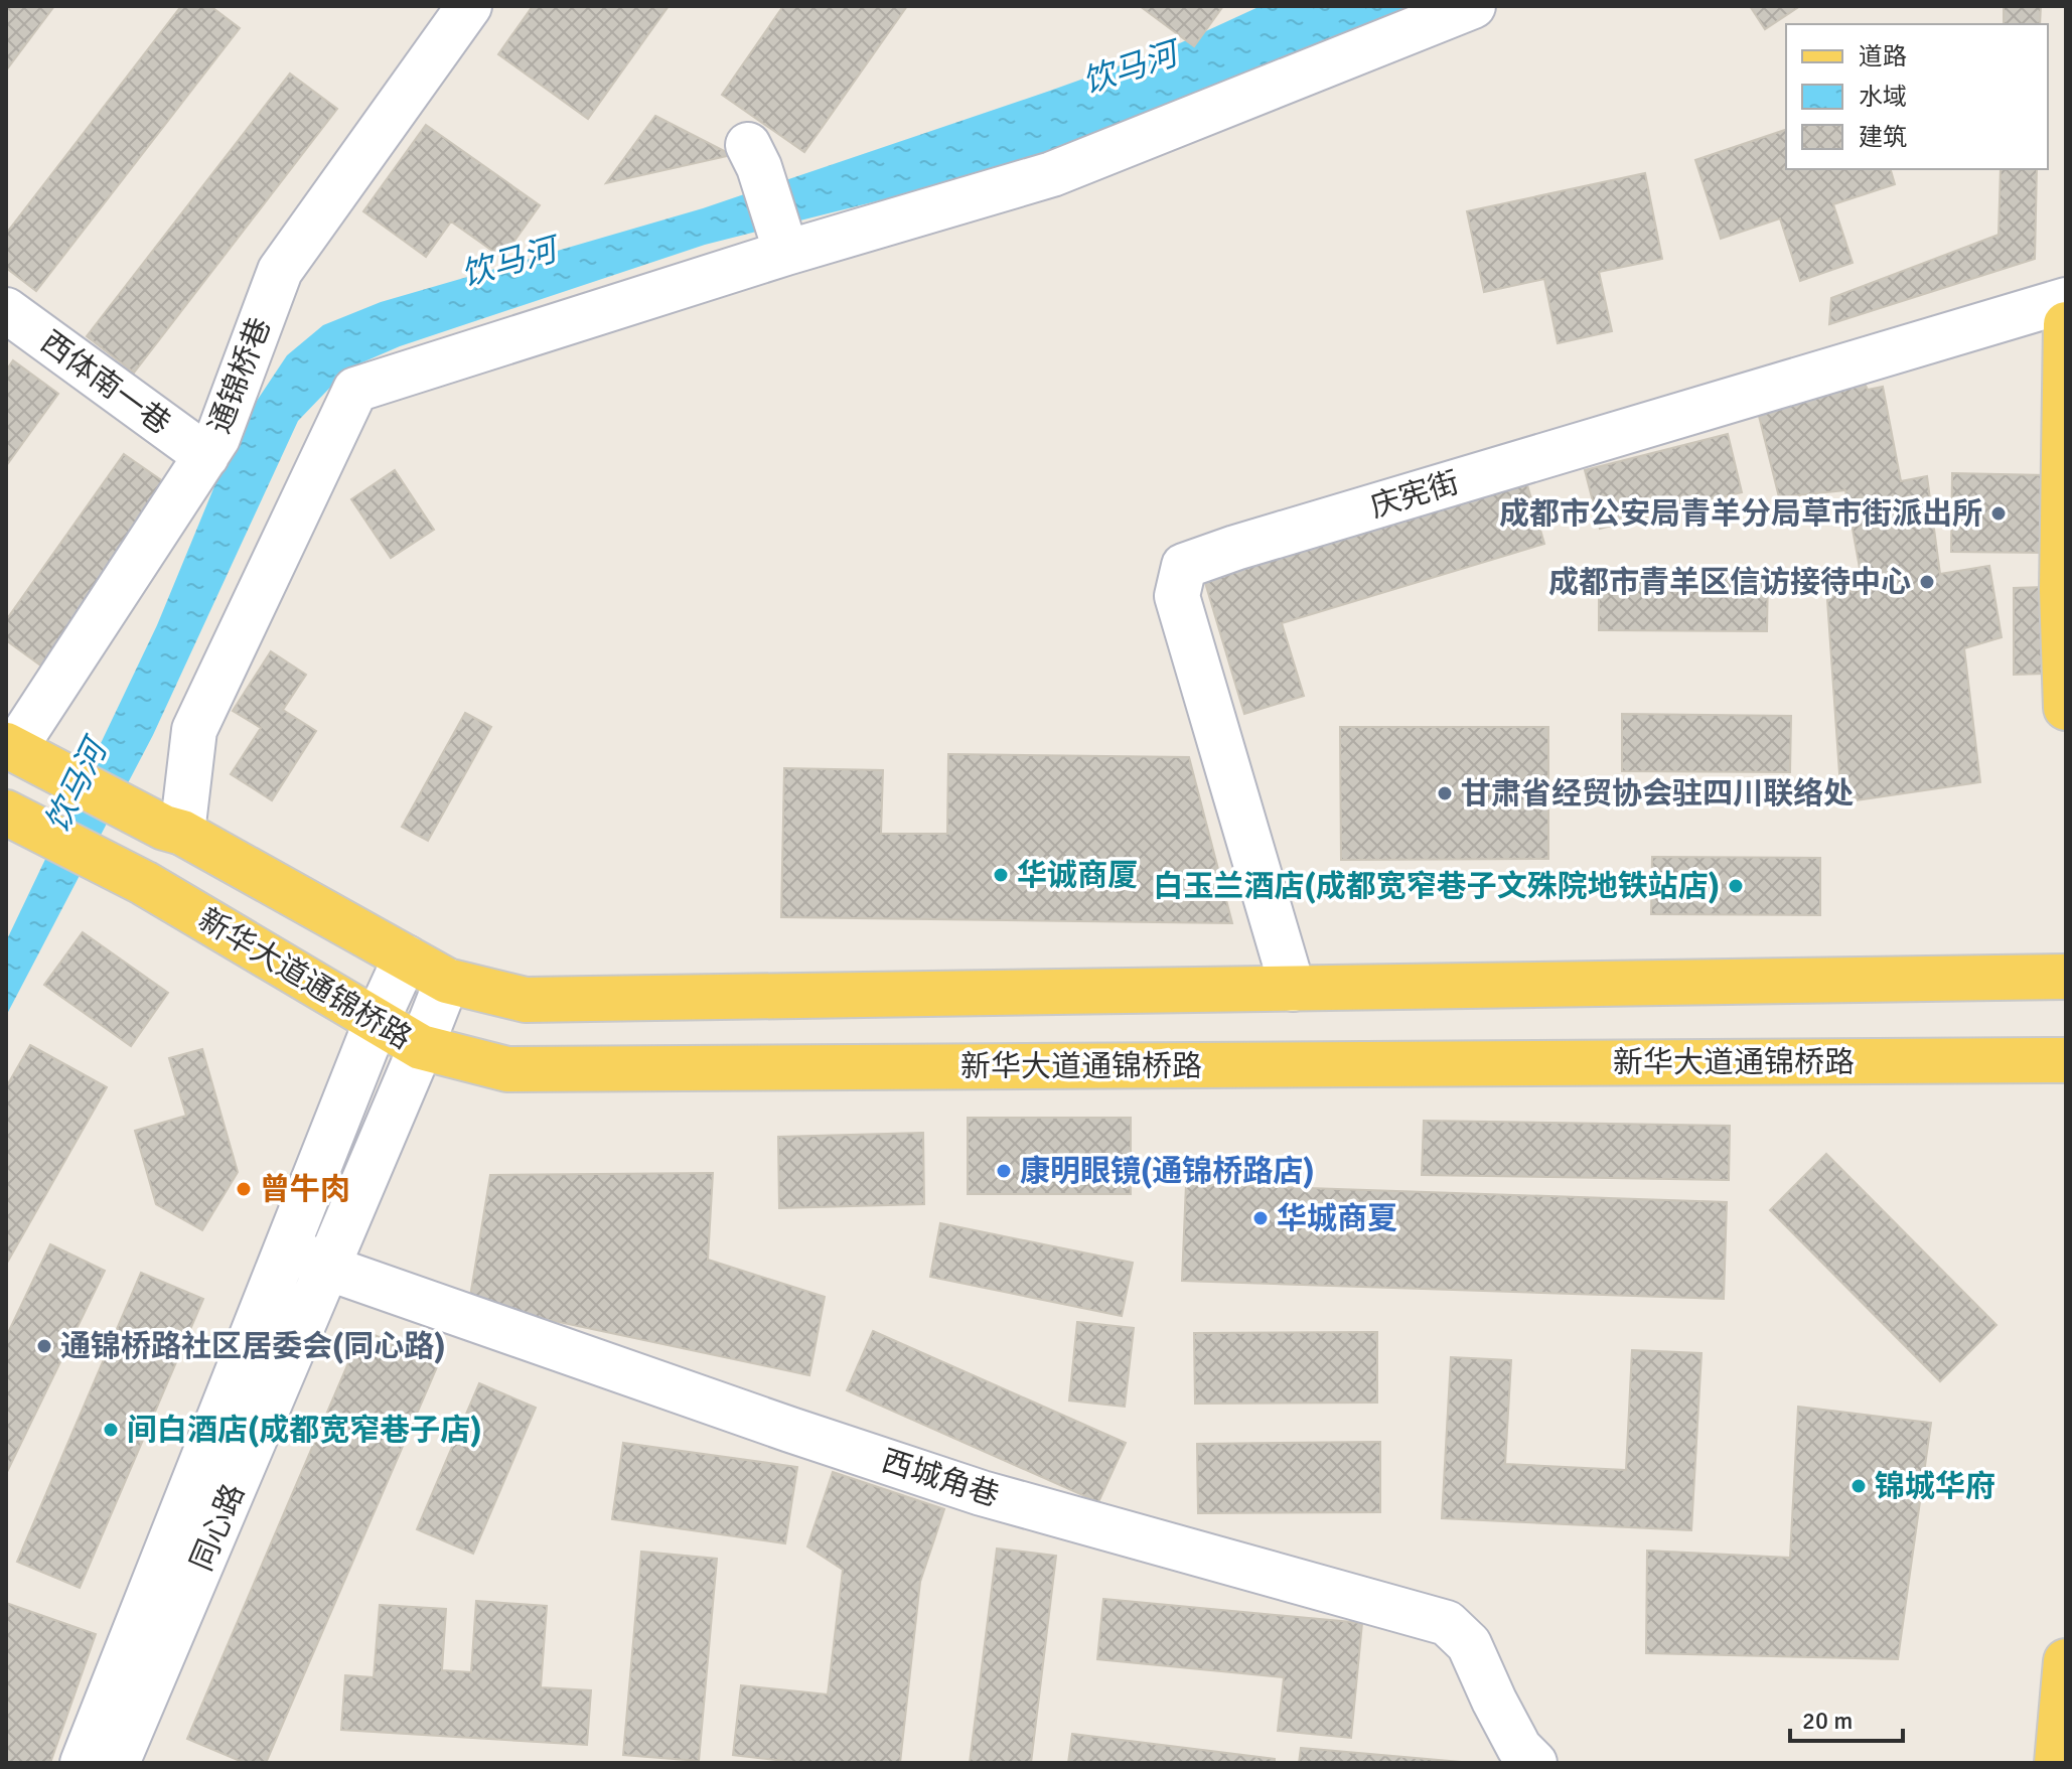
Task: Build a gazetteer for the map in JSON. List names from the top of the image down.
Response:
{
  "streets": {
    "main road": ["新华大道通锦桥路"],
    "street": [
      "通锦桥巷",
      "西体南一巷",
      "庆宪街",
      "西城角巷",
      "同心路"
    ]
  },
  "crossings": [
    ["通锦桥巷", "西体南一巷"],
    ["新华大道通锦桥路", "同心路"],
    ["西城角巷", "同心路"]
  ],
  "water": ["饮马河"],
  "places": [
    "成都市公安局青羊分局草市街派出所",
    "成都市青羊区信访接待中心",
    "甘肃省经贸协会驻四川联络处",
    "华诚商厦",
    "白玉兰酒店(成都宽窄巷子文殊院地铁站店)",
    "康明眼镜(通锦桥路店)",
    "曾牛肉",
    "华城商夏",
    "通锦桥路社区居委会(同心路)",
    "间白酒店(成都宽窄巷子店)",
    "锦城华府"
  ],
  "legend": ["道路", "水域", "建筑"],
  "scale_bar": "20 m"
}
